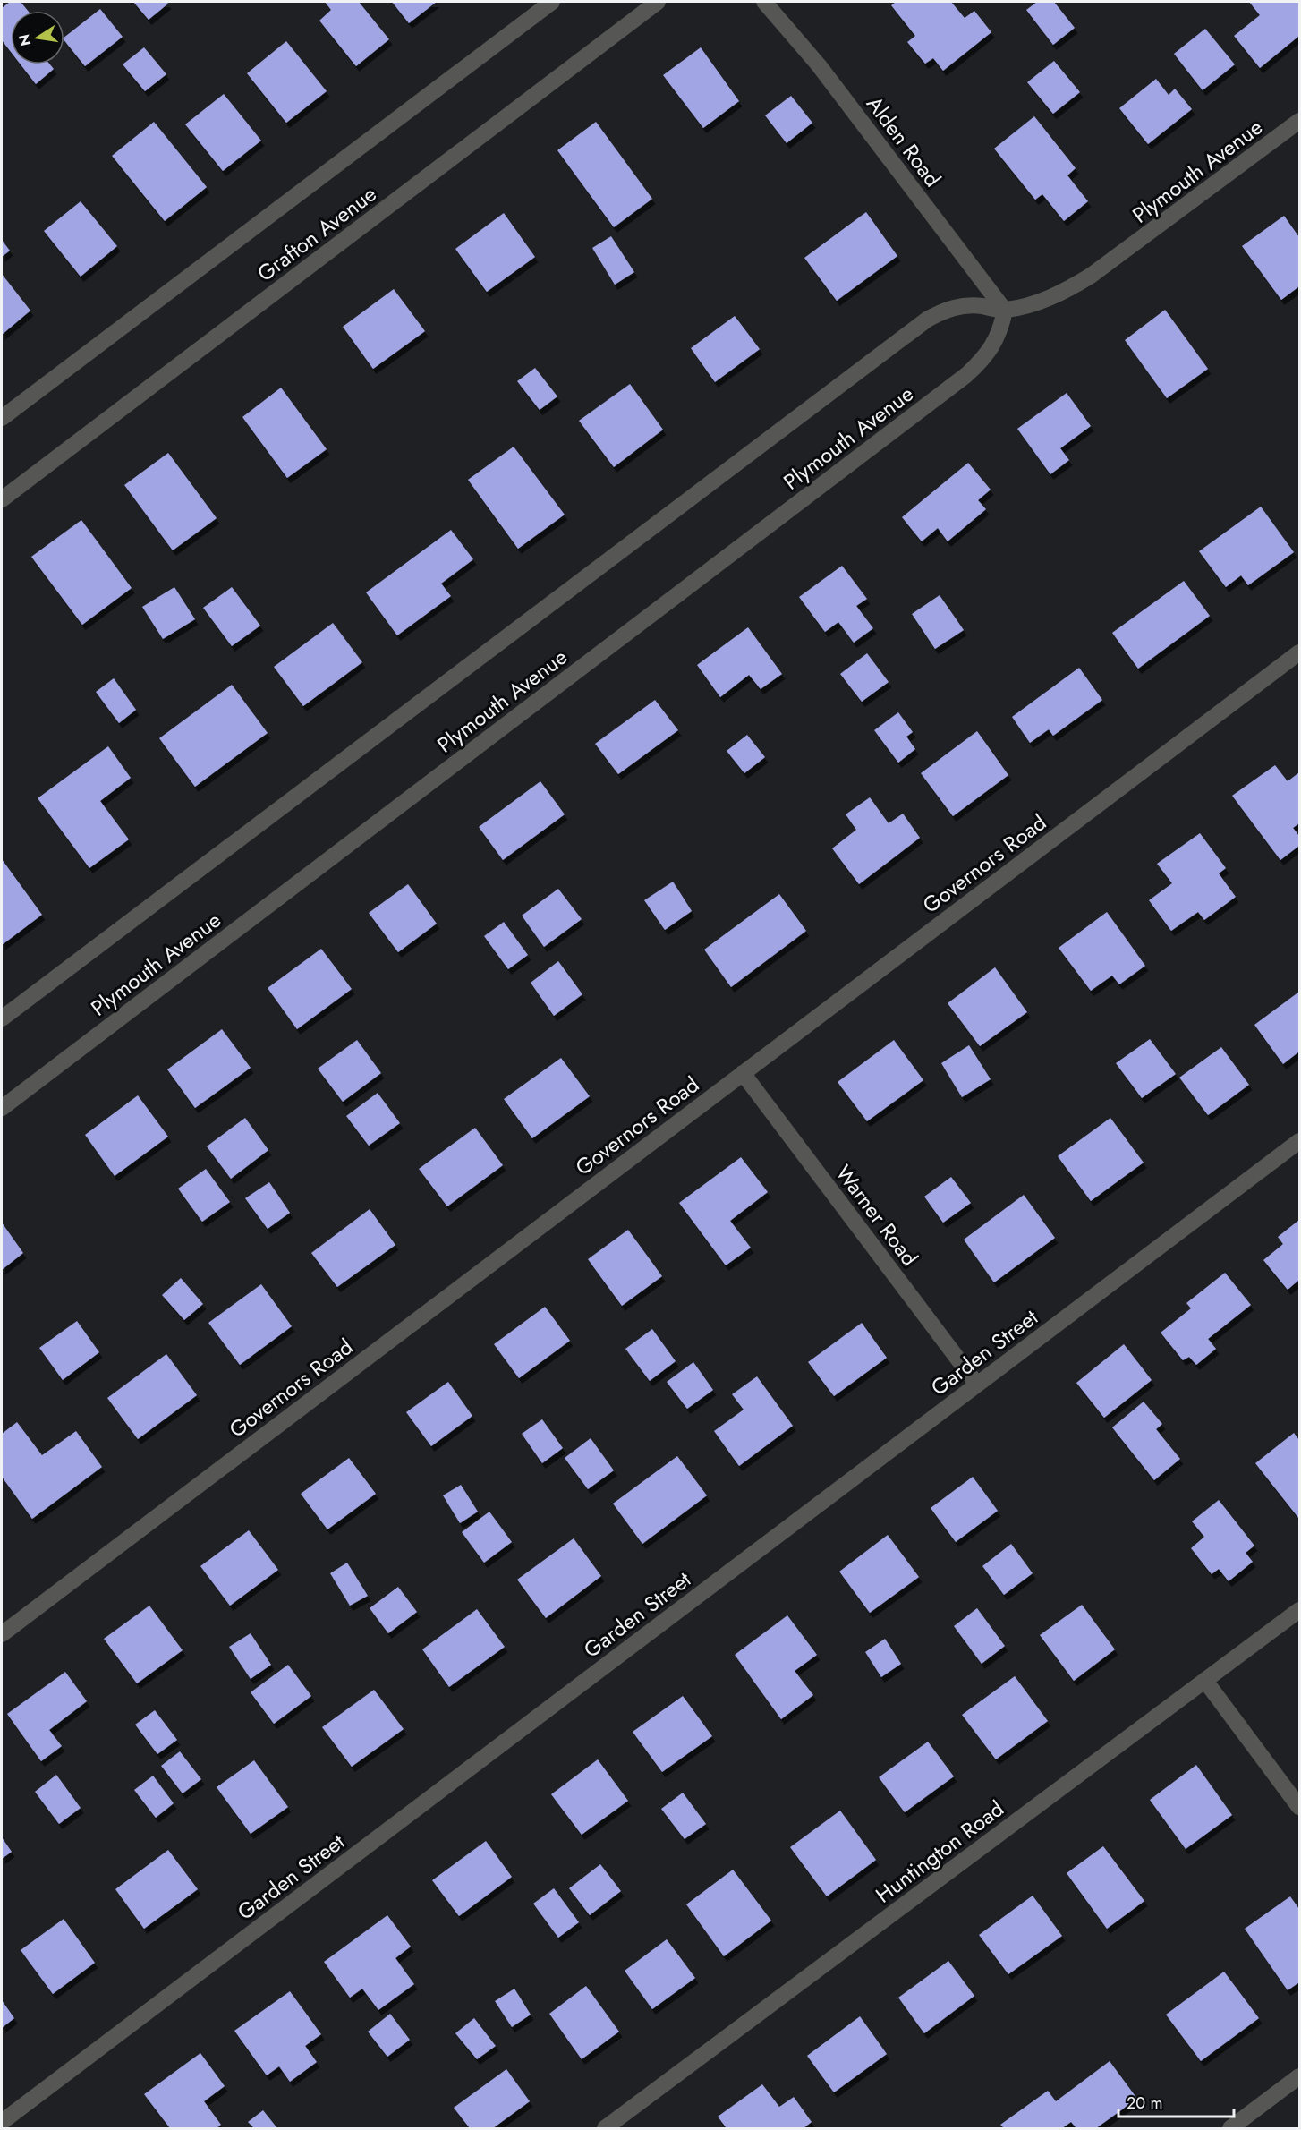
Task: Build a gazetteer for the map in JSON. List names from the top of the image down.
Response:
{
  "streets": {
    "street": [
      "Alden Road",
      "Plymouth Avenue",
      "Grafton Avenue",
      "Governors Road",
      "Warner Road",
      "Garden Street",
      "Huntington Road"
    ]
  },
  "crossings": [
    ["Alden Road", "Plymouth Avenue"],
    ["Governors Road", "Warner Road"],
    ["Warner Road", "Garden Street"]
  ],
  "scale_bar": "20 m",
  "north": "left"
}
